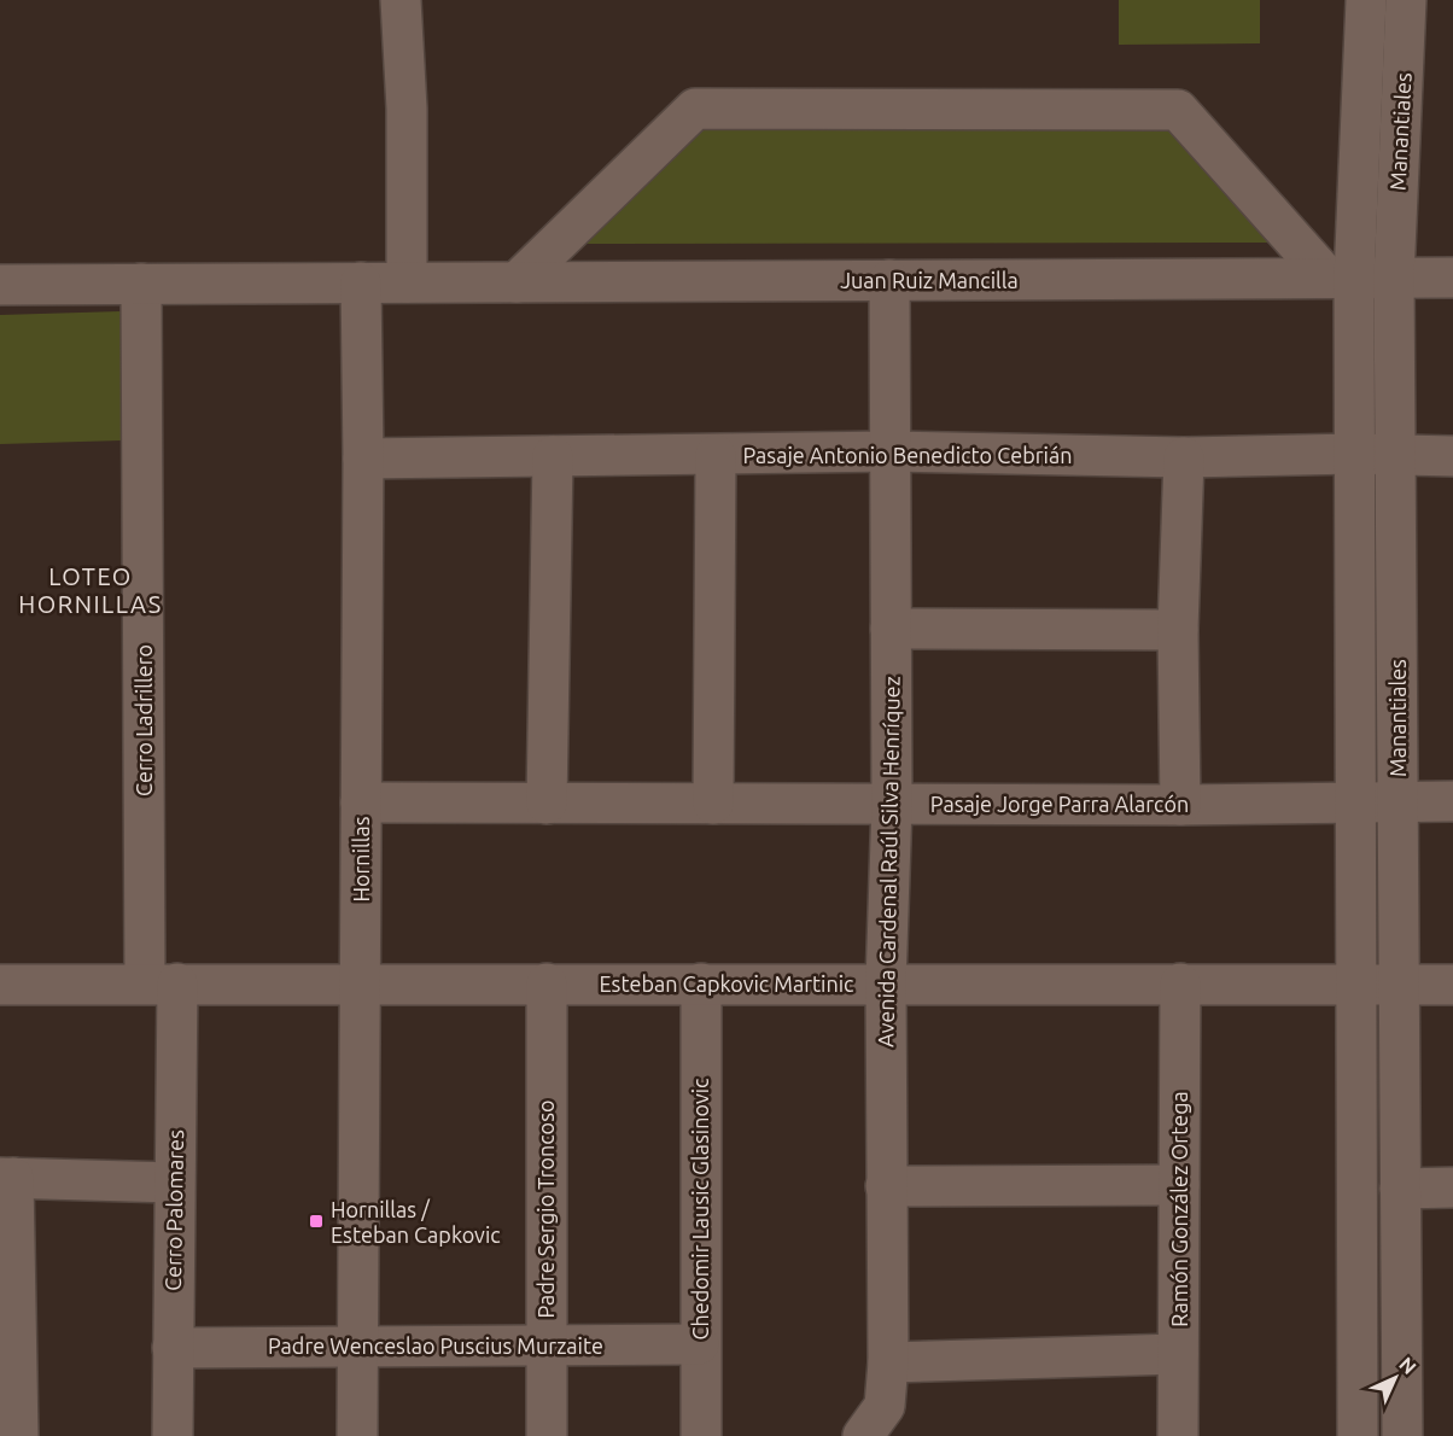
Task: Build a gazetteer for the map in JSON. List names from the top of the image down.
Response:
{
  "streets": {
    "street": [
      "Manantiales",
      "Juan Ruiz Mancilla",
      "Pasaje Antonio Benedicto Cebrián",
      "Cerro Ladrillero",
      "Pasaje Jorge Parra Alarcón",
      "Hornillas",
      "Avenida Cardenal Raúl Silva Henríquez",
      "Esteban Capkovic Martinic",
      "Padre Sergio Troncoso",
      "Chedomir Lausic Glasinovic",
      "Ramón González Ortega",
      "Cerro Palomares",
      "Padre Wenceslao Puscius Murzaite"
    ]
  },
  "crossings": [
    ["Manantiales", "Juan Ruiz Mancilla"],
    ["Manantiales", "Pasaje Antonio Benedicto Cebrián"],
    ["Manantiales", "Pasaje Jorge Parra Alarcón"],
    ["Manantiales", "Esteban Capkovic Martinic"],
    ["Juan Ruiz Mancilla", "Cerro Ladrillero"],
    ["Juan Ruiz Mancilla", "Hornillas"],
    ["Juan Ruiz Mancilla", "Avenida Cardenal Raúl Silva Henríquez"],
    ["Pasaje Antonio Benedicto Cebrián", "Hornillas"],
    ["Pasaje Antonio Benedicto Cebrián", "Avenida Cardenal Raúl Silva Henríquez"],
    ["Cerro Ladrillero", "Esteban Capkovic Martinic"],
    ["Cerro Ladrillero", "Cerro Palomares"],
    ["Pasaje Jorge Parra Alarcón", "Hornillas"],
    ["Pasaje Jorge Parra Alarcón", "Avenida Cardenal Raúl Silva Henríquez"],
    ["Hornillas", "Esteban Capkovic Martinic"],
    ["Hornillas", "Padre Wenceslao Puscius Murzaite"],
    ["Avenida Cardenal Raúl Silva Henríquez", "Esteban Capkovic Martinic"],
    ["Esteban Capkovic Martinic", "Padre Sergio Troncoso"],
    ["Esteban Capkovic Martinic", "Chedomir Lausic Glasinovic"],
    ["Esteban Capkovic Martinic", "Ramón González Ortega"],
    ["Esteban Capkovic Martinic", "Cerro Palomares"],
    ["Padre Sergio Troncoso", "Padre Wenceslao Puscius Murzaite"],
    ["Chedomir Lausic Glasinovic", "Padre Wenceslao Puscius Murzaite"],
    ["Cerro Palomares", "Padre Wenceslao Puscius Murzaite"]
  ],
  "districts": ["LOTEO HORNILLAS"],
  "places": {
    "transit": ["Hornillas / Esteban Capkovic"]
  },
  "north": "top right"
}
